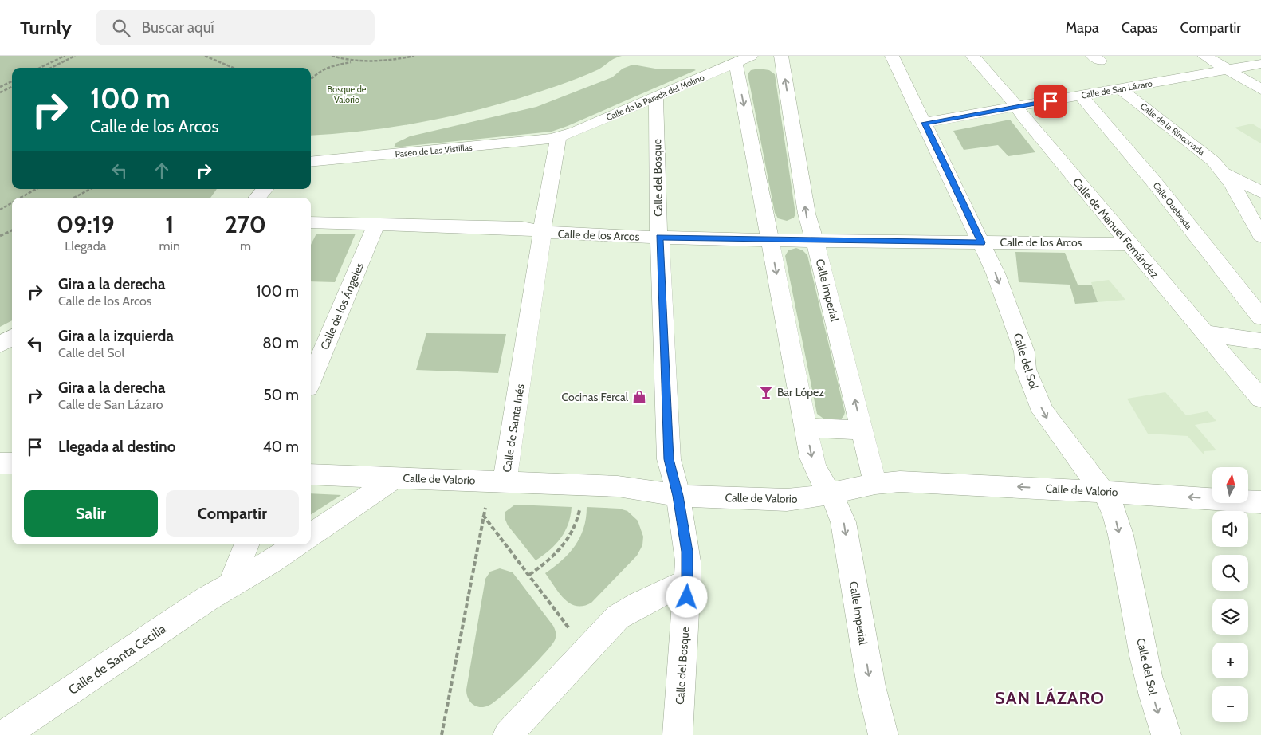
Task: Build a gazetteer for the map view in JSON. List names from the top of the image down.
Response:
{
  "streets": {
    "street": [
      "Calle de San Lázaro",
      "Calle de la Parada del Molino",
      "Calle de la Rinconada",
      "Paseo de Las Vistillas",
      "Calle del Bosque",
      "Calle Quebrada",
      "Calle de Manuel Fernández",
      "Calle de los Arcos",
      "Calle Imperial",
      "Calle de los Ángeles",
      "Calle del Sol",
      "Calle de Santa Inés",
      "Calle de Valorio",
      "Calle de Santa Cecilia"
    ]
  },
  "crossings": [
    ["Calle de San Lázaro", "Calle de la Rinconada"],
    ["Calle de San Lázaro", "Calle Quebrada"],
    ["Calle de San Lázaro", "Calle de Manuel Fernández"],
    ["Calle de San Lázaro", "Calle del Sol"],
    ["Calle de la Parada del Molino", "Paseo de Las Vistillas"],
    ["Calle de la Parada del Molino", "Calle del Bosque"],
    ["Calle de la Parada del Molino", "Calle Imperial"],
    ["Calle de la Parada del Molino", "Calle de Santa Inés"],
    ["Paseo de Las Vistillas", "Calle de Santa Inés"],
    ["Calle del Bosque", "Calle de los Arcos"],
    ["Calle del Bosque", "Calle de Valorio"],
    ["Calle de Manuel Fernández", "Calle de los Arcos"],
    ["Calle de los Arcos", "Calle Imperial"],
    ["Calle de los Arcos", "Calle de los Ángeles"],
    ["Calle de los Arcos", "Calle del Sol"],
    ["Calle de los Arcos", "Calle de Santa Inés"],
    ["Calle Imperial", "Calle de Valorio"],
    ["Calle del Sol", "Calle de Valorio"],
    ["Calle de Santa Inés", "Calle de Valorio"]
  ],
  "one_way": ["Calle del Sol", "Calle de Valorio"],
  "districts": ["SAN LÁZARO"],
  "parks": ["Bosque de Valorio"],
  "places": {
    "bar": ["Bar López"],
    "shop": ["Cocinas Fercal"]
  },
  "north": "top",
  "page": {
    "header": "Turnly",
    "search": "Buscar aquí",
    "nav": ["Mapa", "Capas", "Compartir"],
    "turn": ["100 m", "Calle de los Arcos"],
    "eta": [
      "09:19",
      "Llegada",
      "1",
      "min",
      "270",
      "m"
    ],
    "list": [
      {
        "name": "Gira a la derecha",
        "note": "Calle de los Arcos",
        "value": "100 m"
      },
      {
        "name": "Gira a la izquierda",
        "note": "Calle del Sol",
        "value": "80 m"
      },
      {
        "name": "Gira a la derecha",
        "note": "Calle de San Lázaro",
        "value": "50 m"
      },
      {
        "name": "Llegada al destino",
        "value": "40 m"
      }
    ],
    "map_buttons": ["+", "−"],
    "buttons": ["Salir", "Compartir"]
  }
}
